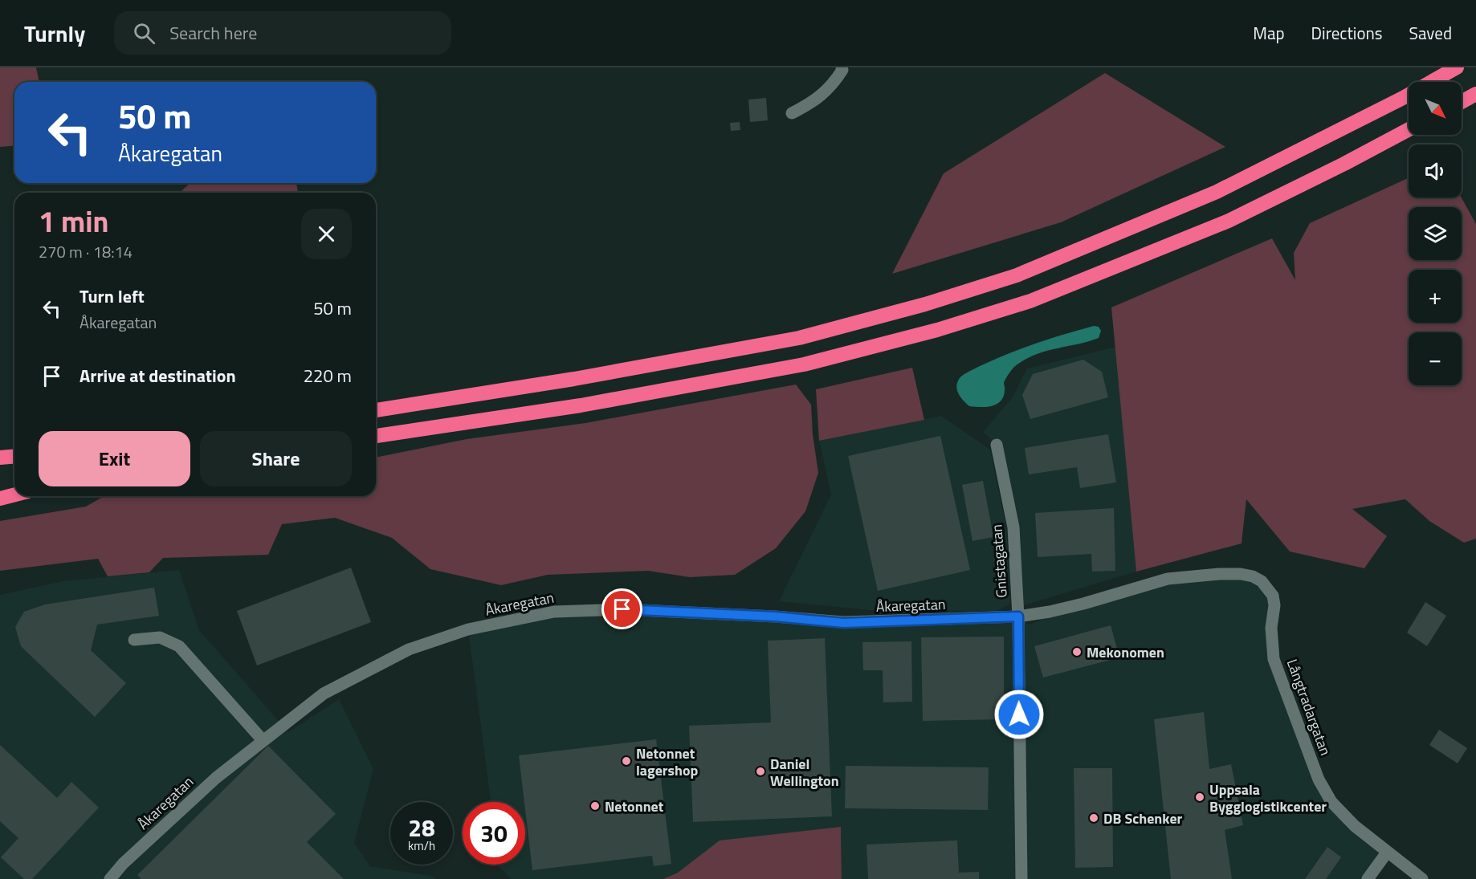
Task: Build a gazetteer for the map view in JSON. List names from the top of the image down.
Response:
{
  "streets": {
    "street": ["Gnistagatan", "Åkaregatan", "Långtradargatan"]
  },
  "crossings": [
    ["Gnistagatan", "Åkaregatan"],
    ["Gnistagatan", "Långtradargatan"],
    ["Åkaregatan", "Långtradargatan"]
  ],
  "places": [
    "Mekonomen",
    "Netonnet lagershop",
    "Daniel Wellington",
    "Uppsala Bygglogistikcenter",
    "Netonnet",
    "DB Schenker"
  ],
  "north": "bottom right",
  "page": {
    "header": "Turnly",
    "search": "Search here",
    "nav": ["Map", "Directions", "Saved"],
    "map_buttons": ["+", "−"],
    "turn": ["50 m", "Åkaregatan"],
    "heading": ["1 min", "270 m · 18:14"],
    "list": [
      {
        "name": "Turn left",
        "note": "Åkaregatan",
        "value": "50 m"
      },
      {
        "name": "Arrive at destination",
        "value": "220 m"
      }
    ],
    "buttons": ["Exit", "Share"],
    "speed": "28 km/h",
    "limit": "30"
  }
}
